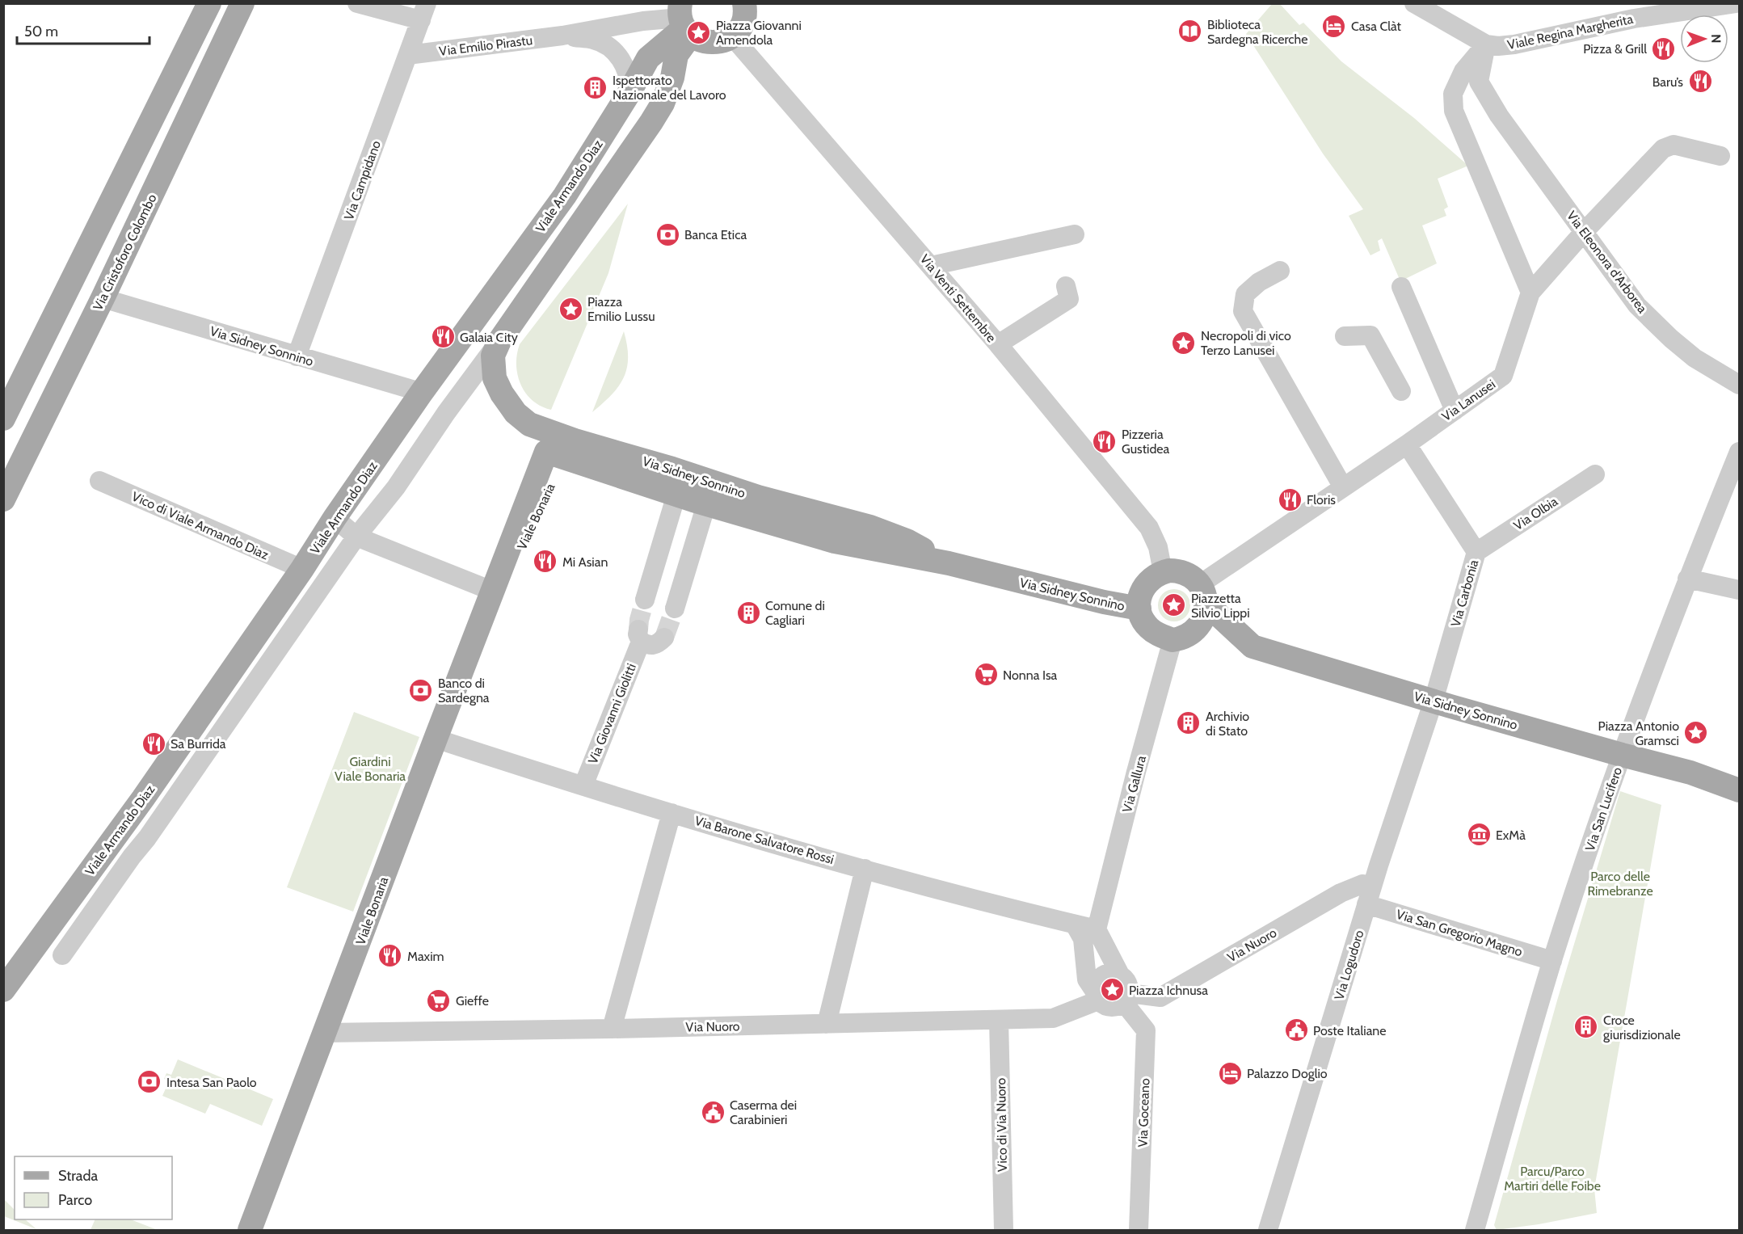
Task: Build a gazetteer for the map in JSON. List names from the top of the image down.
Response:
{
  "streets": {
    "main road": [
      "Viale Armando Diaz",
      "Via Cristoforo Colombo",
      "Via Sidney Sonnino",
      "Viale Bonaria"
    ],
    "street": [
      "Viale Regina Margherita",
      "Via Emilio Pirastu",
      "Via Campidano",
      "Via Eleonora d'Arborea",
      "Via Venti Settembre",
      "Via Lanusei",
      "Via Olbia",
      "Vico di Viale Armando Diaz",
      "Via Carbonia",
      "Via Giovanni Giolitti",
      "Via Gallura",
      "Via San Lucifero",
      "Via Barone Salvatore Rossi",
      "Via San Gregorio Magno",
      "Via Nuoro",
      "Via Logudoro",
      "Via Goceano",
      "Vico di Via Nuoro"
    ]
  },
  "crossings": [
    ["Viale Regina Margherita", "Via Eleonora d'Arborea"],
    ["Via Emilio Pirastu", "Via Campidano"],
    ["Via Emilio Pirastu", "Viale Armando Diaz"],
    ["Via Campidano", "Via Sidney Sonnino"],
    ["Viale Armando Diaz", "Via Sidney Sonnino"],
    ["Viale Armando Diaz", "Vico di Viale Armando Diaz"],
    ["Via Cristoforo Colombo", "Via Sidney Sonnino"],
    ["Via Eleonora d'Arborea", "Via Lanusei"],
    ["Via Venti Settembre", "Via Sidney Sonnino"],
    ["Via Venti Settembre", "Via Lanusei"],
    ["Via Venti Settembre", "Via Gallura"],
    ["Via Sidney Sonnino", "Via Lanusei"],
    ["Via Sidney Sonnino", "Viale Bonaria"],
    ["Via Sidney Sonnino", "Via Carbonia"],
    ["Via Sidney Sonnino", "Via Gallura"],
    ["Via Sidney Sonnino", "Via San Lucifero"],
    ["Via Sidney Sonnino", "Via Logudoro"],
    ["Via Lanusei", "Via Carbonia"],
    ["Via Lanusei", "Via Gallura"],
    ["Via Olbia", "Via Carbonia"],
    ["Viale Bonaria", "Via Barone Salvatore Rossi"],
    ["Viale Bonaria", "Via Nuoro"],
    ["Via Carbonia", "Via Logudoro"],
    ["Via Giovanni Giolitti", "Via Barone Salvatore Rossi"],
    ["Via Gallura", "Via Barone Salvatore Rossi"],
    ["Via San Lucifero", "Via San Gregorio Magno"],
    ["Via San Gregorio Magno", "Via Nuoro"],
    ["Via San Gregorio Magno", "Via Logudoro"],
    ["Via Nuoro", "Via Logudoro"],
    ["Via Nuoro", "Via Goceano"],
    ["Via Nuoro", "Vico di Via Nuoro"]
  ],
  "parks": ["Giardini Viale Bonaria", "Parco delle Rimebranze", "Parcu/Parco Martiri delle Foibe"],
  "places": {
    "hotel": ["Casa Clàt", "Palazzo Doglio"],
    "library": ["Biblioteca Sardegna Ricerche"],
    "place": [
      "Piazza Giovanni Amendola",
      "Piazza Emilio Lussu",
      "Necropoli di vico Terzo Lanusei",
      "Piazzetta Silvio Lippi",
      "Piazza Antonio Gramsci",
      "Piazza Ichnusa"
    ],
    "restaurant": [
      "Pizza & Grill",
      "Baru’s",
      "Galaia City",
      "Pizzeria Gustidea",
      "Floris",
      "Mi Asian",
      "Sa Burrida",
      "Maxim"
    ],
    "building": [
      "Ispettorato Nazionale del Lavoro",
      "Comune di Cagliari",
      "Archivio di Stato",
      "Croce giurisdizionale"
    ],
    "bank": ["Banca Etica", "Banco di Sardegna", "Intesa San Paolo"],
    "supermarket": ["Nonna Isa", "Gieffe"],
    "museum": ["ExMà"],
    "public building": ["Poste Italiane", "Caserma dei Carabinieri"]
  },
  "legend": ["Strada", "Parco"],
  "scale_bar": "50 m",
  "north": "right"
}
